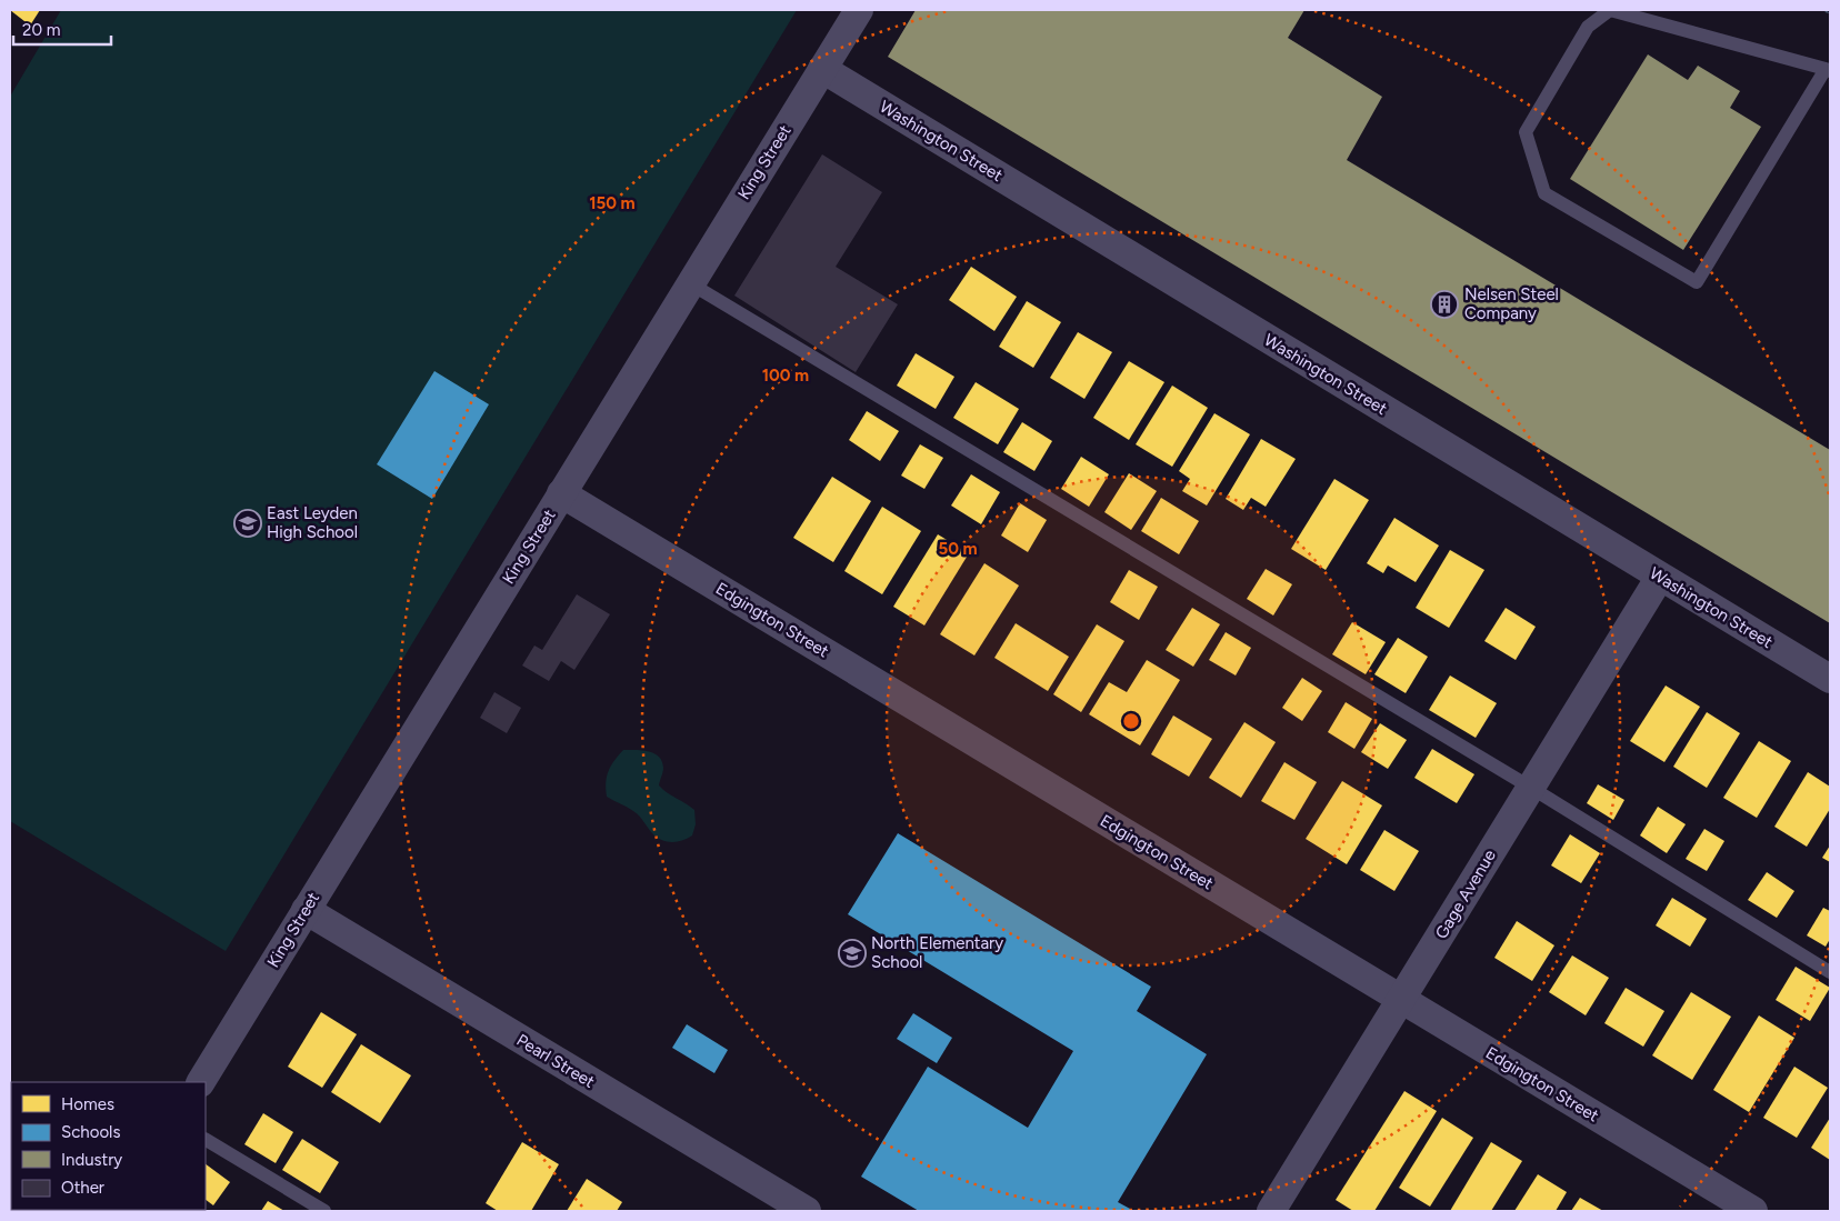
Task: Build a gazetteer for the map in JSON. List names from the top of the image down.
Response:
{
  "streets": {
    "street": [
      "Washington Street",
      "King Street",
      "Edgington Street",
      "Gage Avenue",
      "Pearl Street"
    ]
  },
  "crossings": [
    ["Washington Street", "King Street"],
    ["Washington Street", "Gage Avenue"],
    ["King Street", "Edgington Street"],
    ["King Street", "Pearl Street"],
    ["Edgington Street", "Gage Avenue"]
  ],
  "places": {
    "building": ["Nelsen Steel Company"],
    "school or university": ["East Leyden High School", "North Elementary School"]
  },
  "legend": [
    "Homes",
    "Schools",
    "Industry",
    "Other"
  ],
  "scale_bar": "20 m",
  "rings": ["150 m", "100 m", "50 m"]
}
